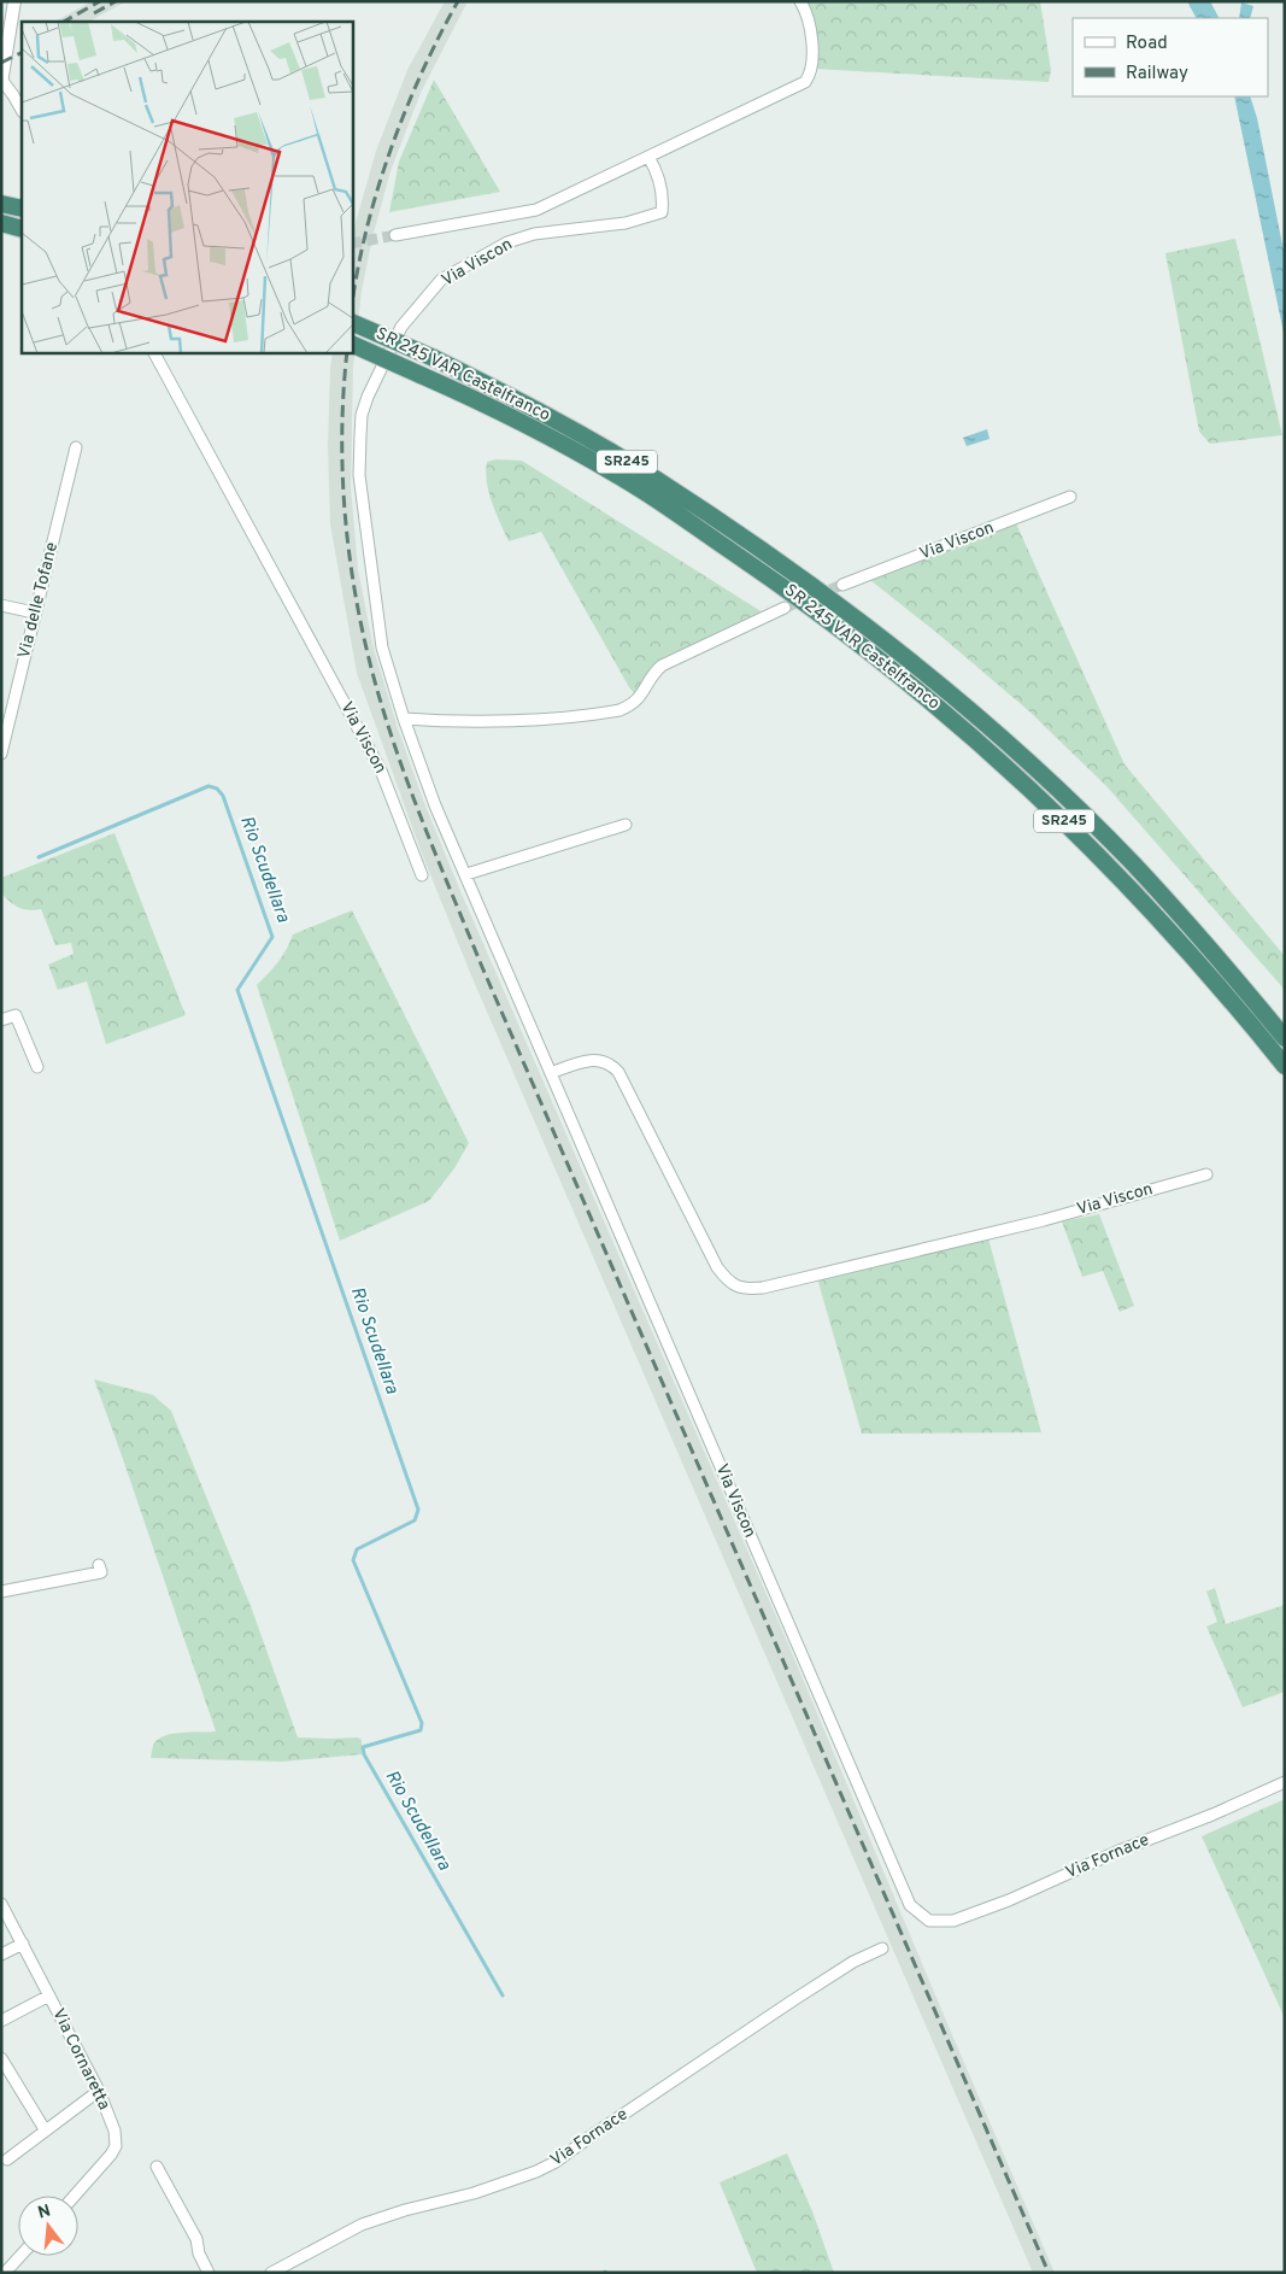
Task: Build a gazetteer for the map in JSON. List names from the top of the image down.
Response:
{
  "streets": {
    "highway": ["SR 245 VAR Castelfranco", "SR245"],
    "street": [
      "Via Viscon",
      "Via delle Tofane",
      "Via Fornace",
      "Via Cornaretta"
    ]
  },
  "crossings": [
    ["Via Viscon", "Via Fornace"]
  ],
  "water": ["Rio Scudellara"],
  "legend": ["Road", "Railway"],
  "north": "top"
}
